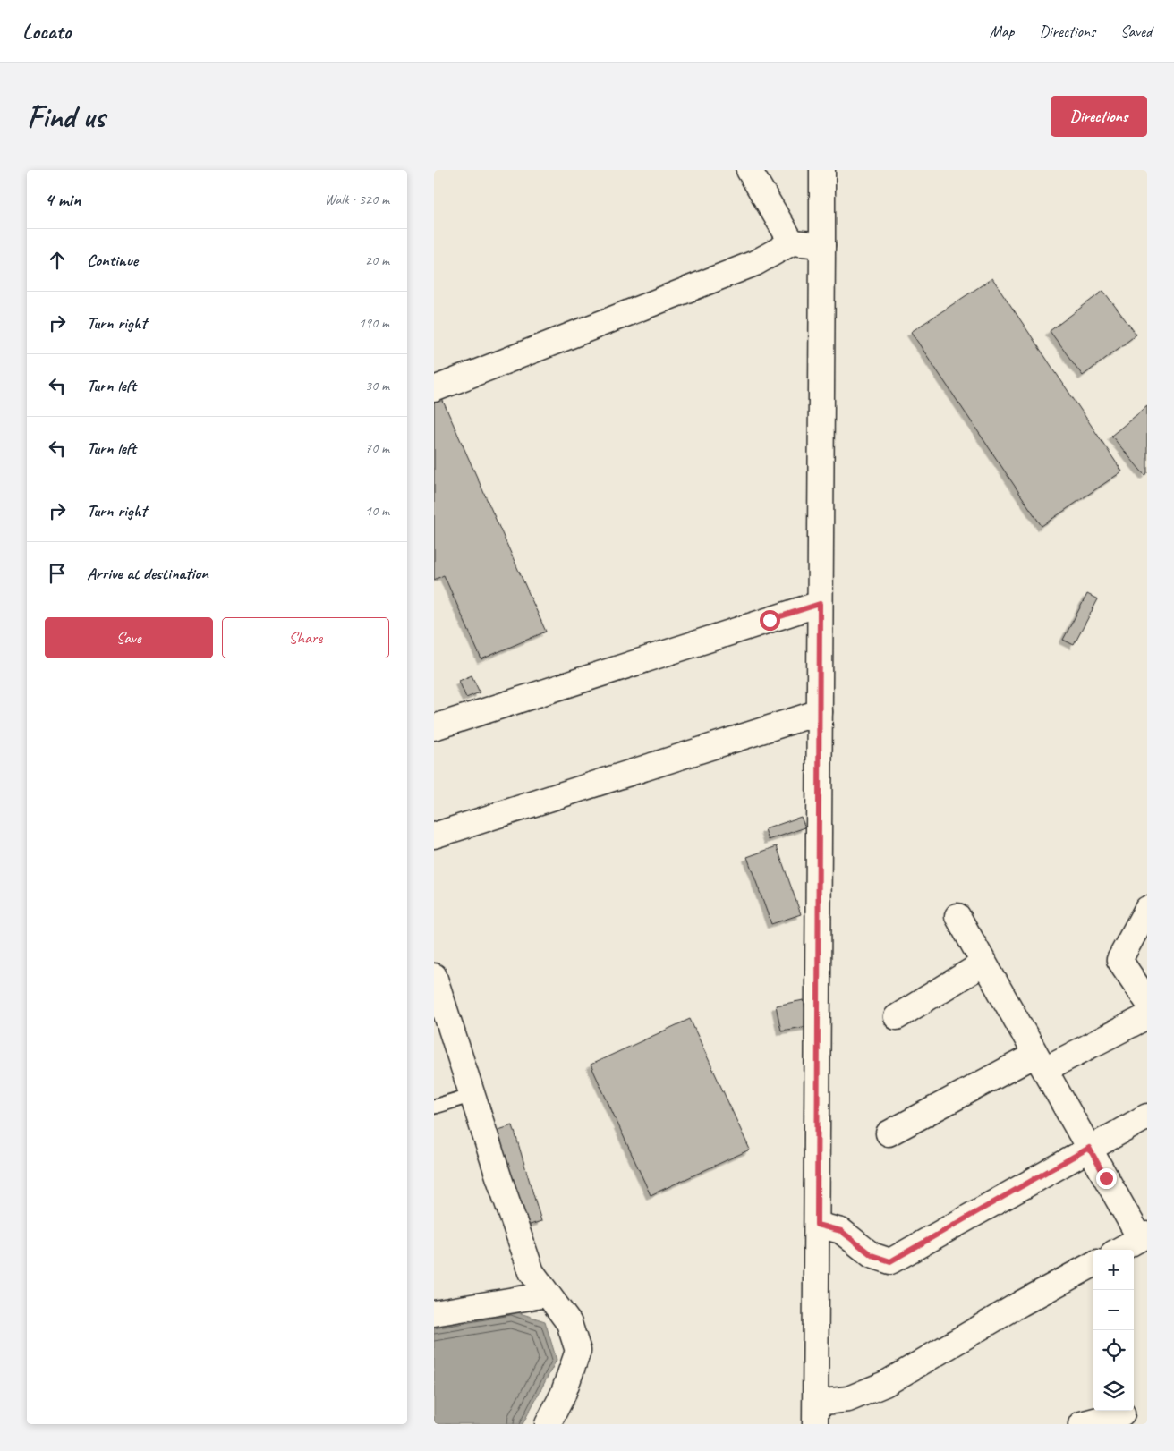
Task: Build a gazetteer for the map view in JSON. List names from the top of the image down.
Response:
{
  "page": {
    "header": "Locato",
    "nav": ["Map", "Directions", "Saved"],
    "buttons": [
      "Directions",
      ["Save", "Share"]
    ],
    "title": "Find us",
    "heading": ["4 min", "Walk · 320 m"],
    "list": [
      ["Continue", "20 m"],
      ["Turn right", "190 m"],
      ["Turn left", "30 m"],
      ["Turn left", "70 m"],
      ["Turn right", "10 m"],
      "Arrive at destination"
    ],
    "map_buttons": ["+", "−"]
  }
}
